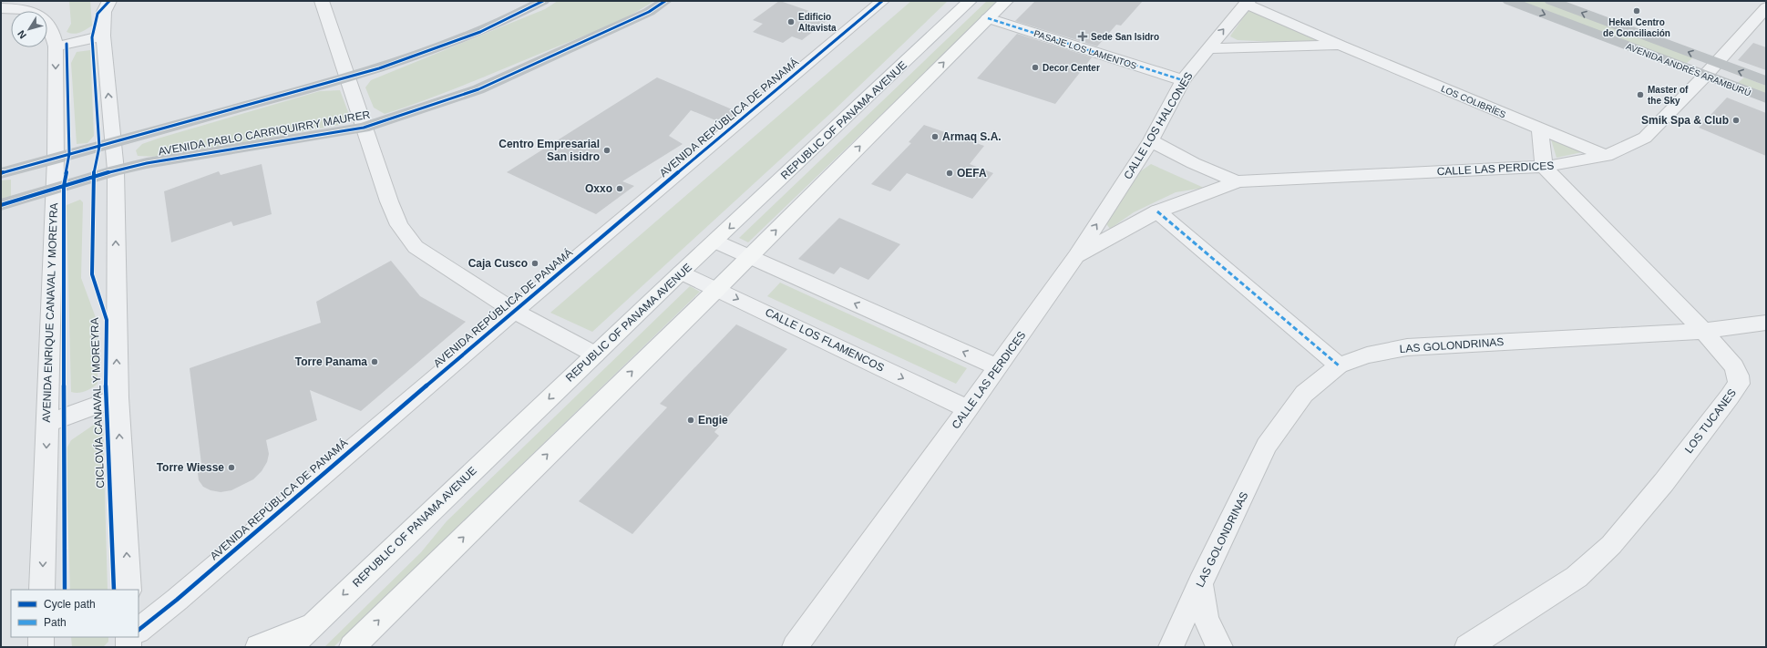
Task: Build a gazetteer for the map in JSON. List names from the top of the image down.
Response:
{
  "streets": {
    "main road": ["AVENIDA ANDRÉS ARAMBURÚ", "REPUBLIC OF PANAMA AVENUE", "AVENIDA PABLO CARRIQUIRRY MAURER"],
    "street": [
      "PASAJE LOS LAMENTOS",
      "LOS COLIBRÍES",
      "AVENIDA REPÚBLICA DE PANAMÁ",
      "CALLE LOS HALCONES",
      "CALLE LAS PERDICES",
      "AVENIDA ENRIQUE CANAVAL Y MOREYRA",
      "CALLE LOS FLAMENCOS",
      "LAS GOLONDRINAS",
      "LOS TUCANES"
    ],
    "cycle path": ["CICLOVÍA CANAVAL Y MOREYRA"]
  },
  "crossings": [
    ["PASAJE LOS LAMENTOS", "CALLE LOS HALCONES"],
    ["AVENIDA ANDRÉS ARAMBURÚ", "CALLE LAS PERDICES"],
    ["LOS COLIBRÍES", "CALLE LOS HALCONES"],
    ["LOS COLIBRÍES", "CALLE LAS PERDICES"],
    ["REPUBLIC OF PANAMA AVENUE", "CALLE LOS FLAMENCOS"],
    ["CALLE LOS HALCONES", "CALLE LAS PERDICES"],
    ["AVENIDA PABLO CARRIQUIRRY MAURER", "AVENIDA ENRIQUE CANAVAL Y MOREYRA"],
    ["CALLE LAS PERDICES", "CALLE LOS FLAMENCOS"],
    ["CALLE LAS PERDICES", "LOS TUCANES"],
    ["LAS GOLONDRINAS", "LOS TUCANES"]
  ],
  "one_way": ["CALLE LOS HALCONES"],
  "places": {
    "other": [
      "Hekal Centro de Conciliación",
      "Edificio Altavista",
      "Decor Center",
      "Master of the Sky",
      "Smik Spa & Club",
      "Armaq S.A.",
      "Centro Empresarial San isidro",
      "OEFA",
      "Oxxo",
      "Caja Cusco",
      "Torre Panama",
      "Engie",
      "Torre Wiesse"
    ],
    "health": ["Sede San Isidro"]
  },
  "legend": ["Cycle path", "Path"],
  "north": "bottom left"
}
